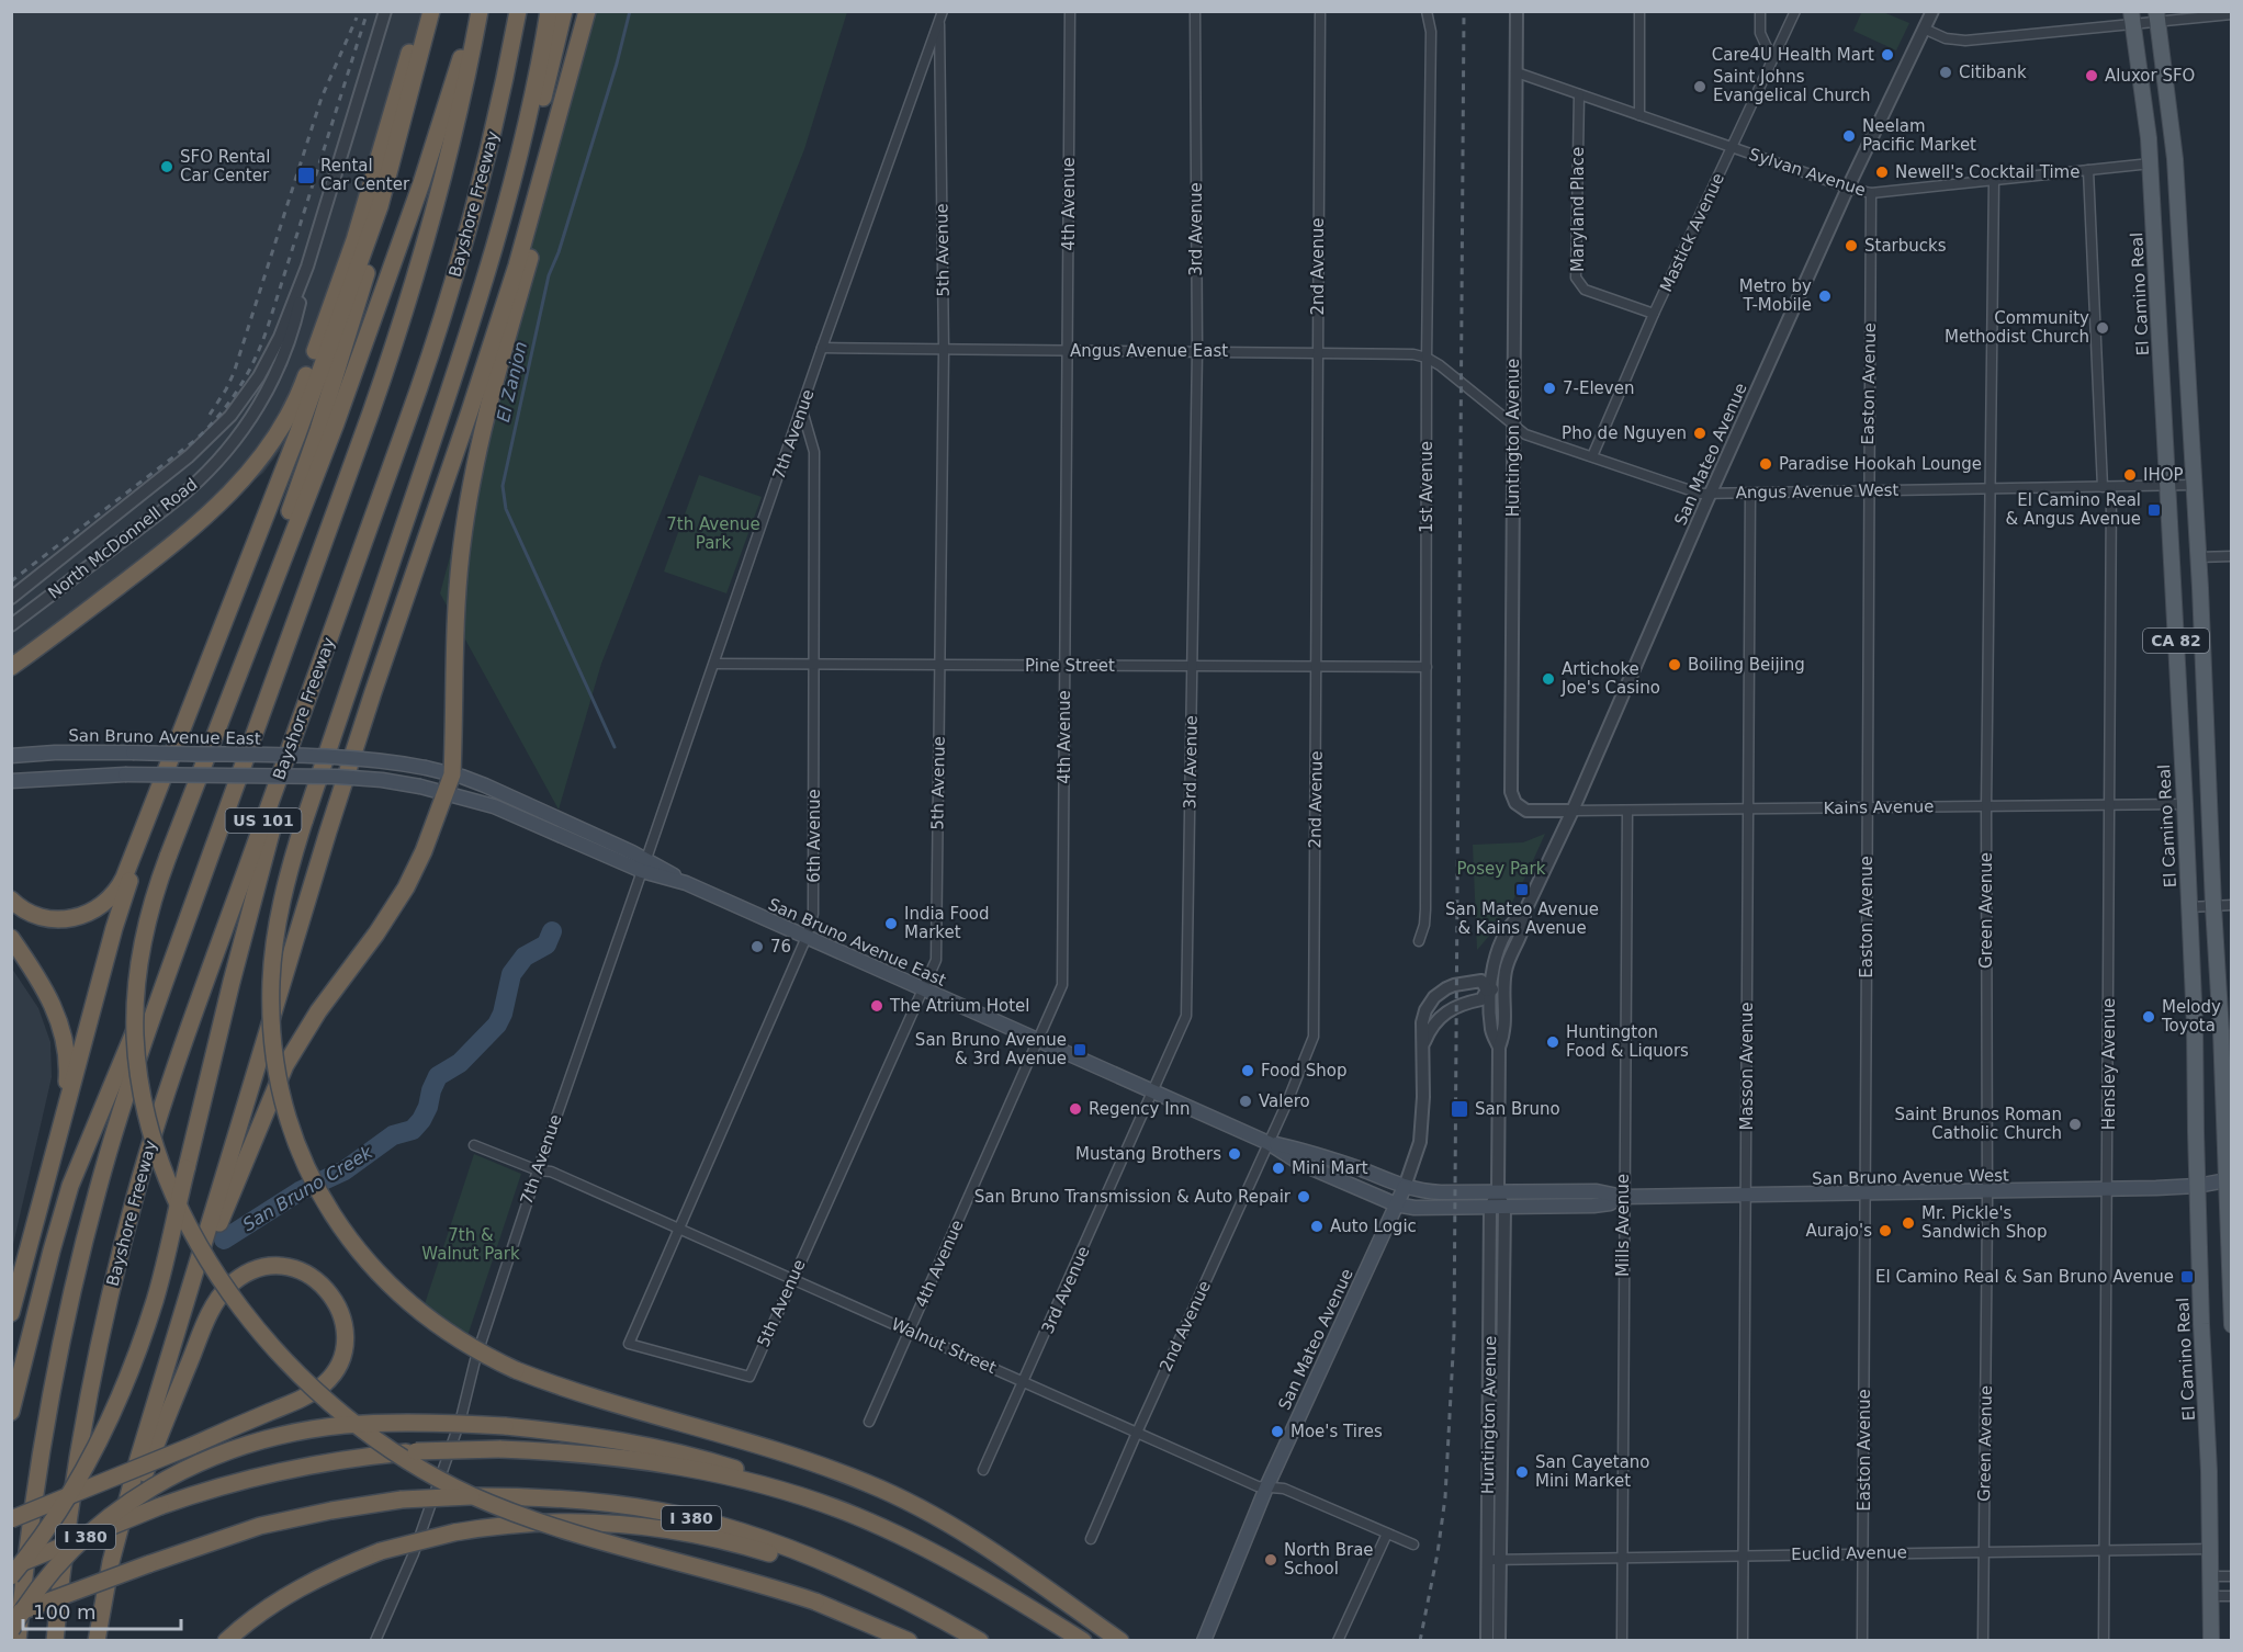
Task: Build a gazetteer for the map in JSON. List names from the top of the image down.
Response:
{
  "streets": {
    "highway": ["Bayshore Freeway", "US 101", "I 380"],
    "main road": [
      "El Camino Real",
      "San Mateo Avenue",
      "CA 82",
      "San Bruno Avenue East",
      "San Bruno Avenue West"
    ],
    "street": [
      "Sylvan Avenue",
      "4th Avenue",
      "Maryland Place",
      "3rd Avenue",
      "Mastick Avenue",
      "5th Avenue",
      "2nd Avenue",
      "Angus Avenue East",
      "Easton Avenue",
      "7th Avenue",
      "Huntington Avenue",
      "1st Avenue",
      "Angus Avenue West",
      "North McDonnell Road",
      "Pine Street",
      "Kains Avenue",
      "6th Avenue",
      "Green Avenue",
      "Hensley Avenue",
      "Masson Avenue",
      "Mills Avenue",
      "Walnut Street",
      "Euclid Avenue"
    ]
  },
  "crossings": [
    ["Sylvan Avenue", "Maryland Place"],
    ["Sylvan Avenue", "Mastick Avenue"],
    ["Sylvan Avenue", "El Camino Real"],
    ["Sylvan Avenue", "Easton Avenue"],
    ["Sylvan Avenue", "Huntington Avenue"],
    ["Sylvan Avenue", "San Mateo Avenue"],
    ["Sylvan Avenue", "Green Avenue"],
    ["Sylvan Avenue", "Hensley Avenue"],
    ["4th Avenue", "Angus Avenue East"],
    ["4th Avenue", "Pine Street"],
    ["4th Avenue", "San Bruno Avenue East"],
    ["4th Avenue", "Walnut Street"],
    ["Maryland Place", "Mastick Avenue"],
    ["3rd Avenue", "Angus Avenue East"],
    ["3rd Avenue", "Pine Street"],
    ["3rd Avenue", "San Bruno Avenue East"],
    ["3rd Avenue", "Walnut Street"],
    ["Mastick Avenue", "Angus Avenue West"],
    ["5th Avenue", "Angus Avenue East"],
    ["5th Avenue", "7th Avenue"],
    ["5th Avenue", "Pine Street"],
    ["5th Avenue", "San Bruno Avenue East"],
    ["5th Avenue", "6th Avenue"],
    ["5th Avenue", "Walnut Street"],
    ["2nd Avenue", "Angus Avenue East"],
    ["2nd Avenue", "Pine Street"],
    ["2nd Avenue", "San Bruno Avenue East"],
    ["2nd Avenue", "Walnut Street"],
    ["El Camino Real", "Angus Avenue West"],
    ["El Camino Real", "Kains Avenue"],
    ["El Camino Real", "San Bruno Avenue West"],
    ["El Camino Real", "Euclid Avenue"],
    ["Angus Avenue East", "7th Avenue"],
    ["Angus Avenue East", "1st Avenue"],
    ["Angus Avenue East", "Angus Avenue West"],
    ["Easton Avenue", "Angus Avenue West"],
    ["Easton Avenue", "Kains Avenue"],
    ["Easton Avenue", "San Bruno Avenue West"],
    ["Easton Avenue", "Euclid Avenue"],
    ["7th Avenue", "Pine Street"],
    ["7th Avenue", "San Bruno Avenue East"],
    ["7th Avenue", "6th Avenue"],
    ["7th Avenue", "Walnut Street"],
    ["Huntington Avenue", "San Mateo Avenue"],
    ["Huntington Avenue", "Angus Avenue West"],
    ["Huntington Avenue", "Kains Avenue"],
    ["Huntington Avenue", "San Bruno Avenue West"],
    ["Huntington Avenue", "Euclid Avenue"],
    ["San Mateo Avenue", "Angus Avenue West"],
    ["San Mateo Avenue", "San Bruno Avenue East"],
    ["San Mateo Avenue", "Kains Avenue"],
    ["San Mateo Avenue", "San Bruno Avenue West"],
    ["San Mateo Avenue", "Walnut Street"],
    ["1st Avenue", "Pine Street"],
    ["Angus Avenue West", "CA 82"],
    ["Angus Avenue West", "Green Avenue"],
    ["Angus Avenue West", "Hensley Avenue"],
    ["Angus Avenue West", "Masson Avenue"],
    ["CA 82", "San Bruno Avenue West"],
    ["Pine Street", "6th Avenue"],
    ["San Bruno Avenue East", "6th Avenue"],
    ["San Bruno Avenue East", "San Bruno Avenue West"],
    ["Kains Avenue", "Green Avenue"],
    ["Kains Avenue", "Hensley Avenue"],
    ["Kains Avenue", "Masson Avenue"],
    ["Kains Avenue", "Mills Avenue"],
    ["6th Avenue", "Walnut Street"],
    ["Green Avenue", "San Bruno Avenue West"],
    ["Green Avenue", "Euclid Avenue"],
    ["Hensley Avenue", "San Bruno Avenue West"],
    ["Hensley Avenue", "Euclid Avenue"],
    ["Masson Avenue", "San Bruno Avenue West"],
    ["Masson Avenue", "Euclid Avenue"],
    ["San Bruno Avenue West", "Mills Avenue"],
    ["Mills Avenue", "Euclid Avenue"]
  ],
  "water": ["El Zanjon", "San Bruno Creek"],
  "parks": ["7th Avenue Park", "Posey Park", "7th & Walnut Park"],
  "places": {
    "other": [
      "Care4U Health Mart",
      "Citibank",
      "Aluxor SFO",
      "Saint Johns Evangelical Church",
      "Neelam Pacific Market",
      "SFO Rental Car Center",
      "Newell's Cocktail Time",
      "Starbucks",
      "Metro by T-Mobile",
      "Community Methodist Church",
      "7-Eleven",
      "Pho de Nguyen",
      "Paradise Hookah Lounge",
      "IHOP",
      "Boiling Beijing",
      "Artichoke Joe's Casino",
      "India Food Market",
      "76",
      "The Atrium Hotel",
      "Melody Toyota",
      "Huntington Food & Liquors",
      "Food Shop",
      "Valero",
      "Regency Inn",
      "Saint Brunos Roman Catholic Church",
      "Mustang Brothers",
      "Mini Mart",
      "San Bruno Transmission & Auto Repair",
      "Mr. Pickle's Sandwich Shop",
      "Auto Logic",
      "Aurajo's",
      "Moe's Tires",
      "San Cayetano Mini Market",
      "North Brae School"
    ],
    "transit": [
      "Rental Car Center",
      "El Camino Real & Angus Avenue",
      "San Mateo Avenue & Kains Avenue",
      "San Bruno Avenue & 3rd Avenue",
      "San Bruno",
      "El Camino Real & San Bruno Avenue"
    ]
  },
  "scale_bar": "100 m"
}
